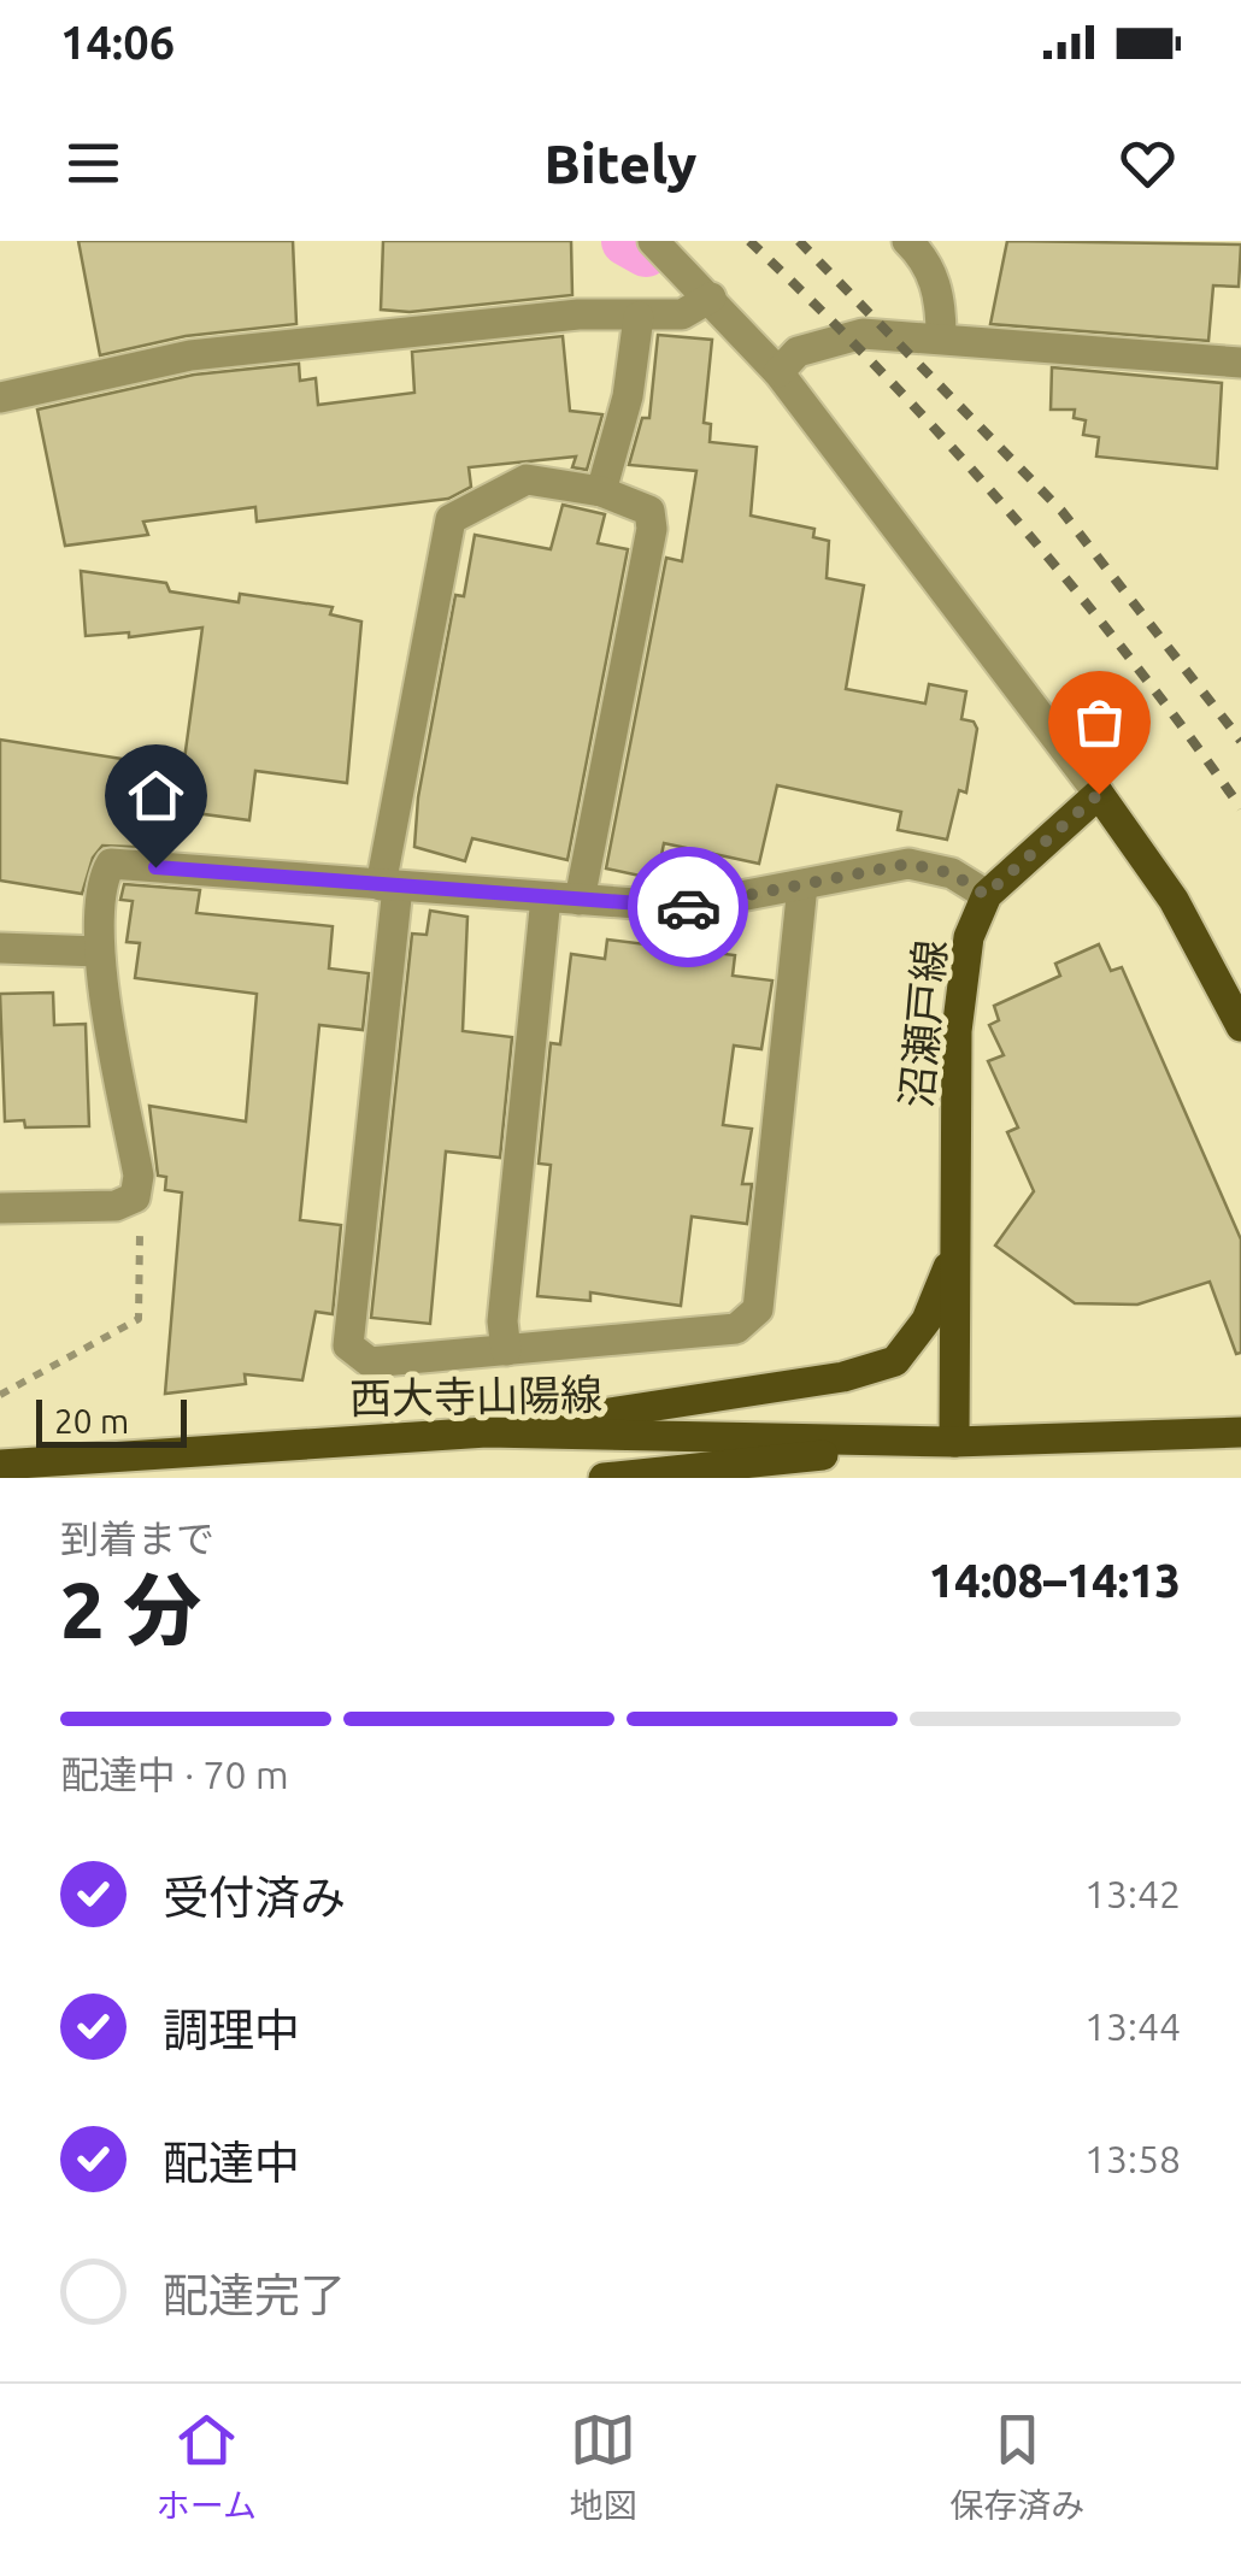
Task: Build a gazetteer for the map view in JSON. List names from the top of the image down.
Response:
{
  "streets": {
    "main road": ["沼瀬戸線", "西大寺山陽線"]
  },
  "crossings": [
    ["沼瀬戸線", "西大寺山陽線"]
  ],
  "scale_bar": "20 m",
  "page": {
    "status": "14:06",
    "header": "Bitely",
    "scale": "20 m",
    "heading": ["2 分", "到着まで", "14:08–14:13"],
    "bar": "配達中 · 70 m",
    "list": [
      ["受付済み", "13:42"],
      ["調理中", "13:44"],
      ["配達中", "13:58"],
      "配達完了"
    ],
    "tabs": ["ホーム", "地図", "保存済み"]
  }
}
